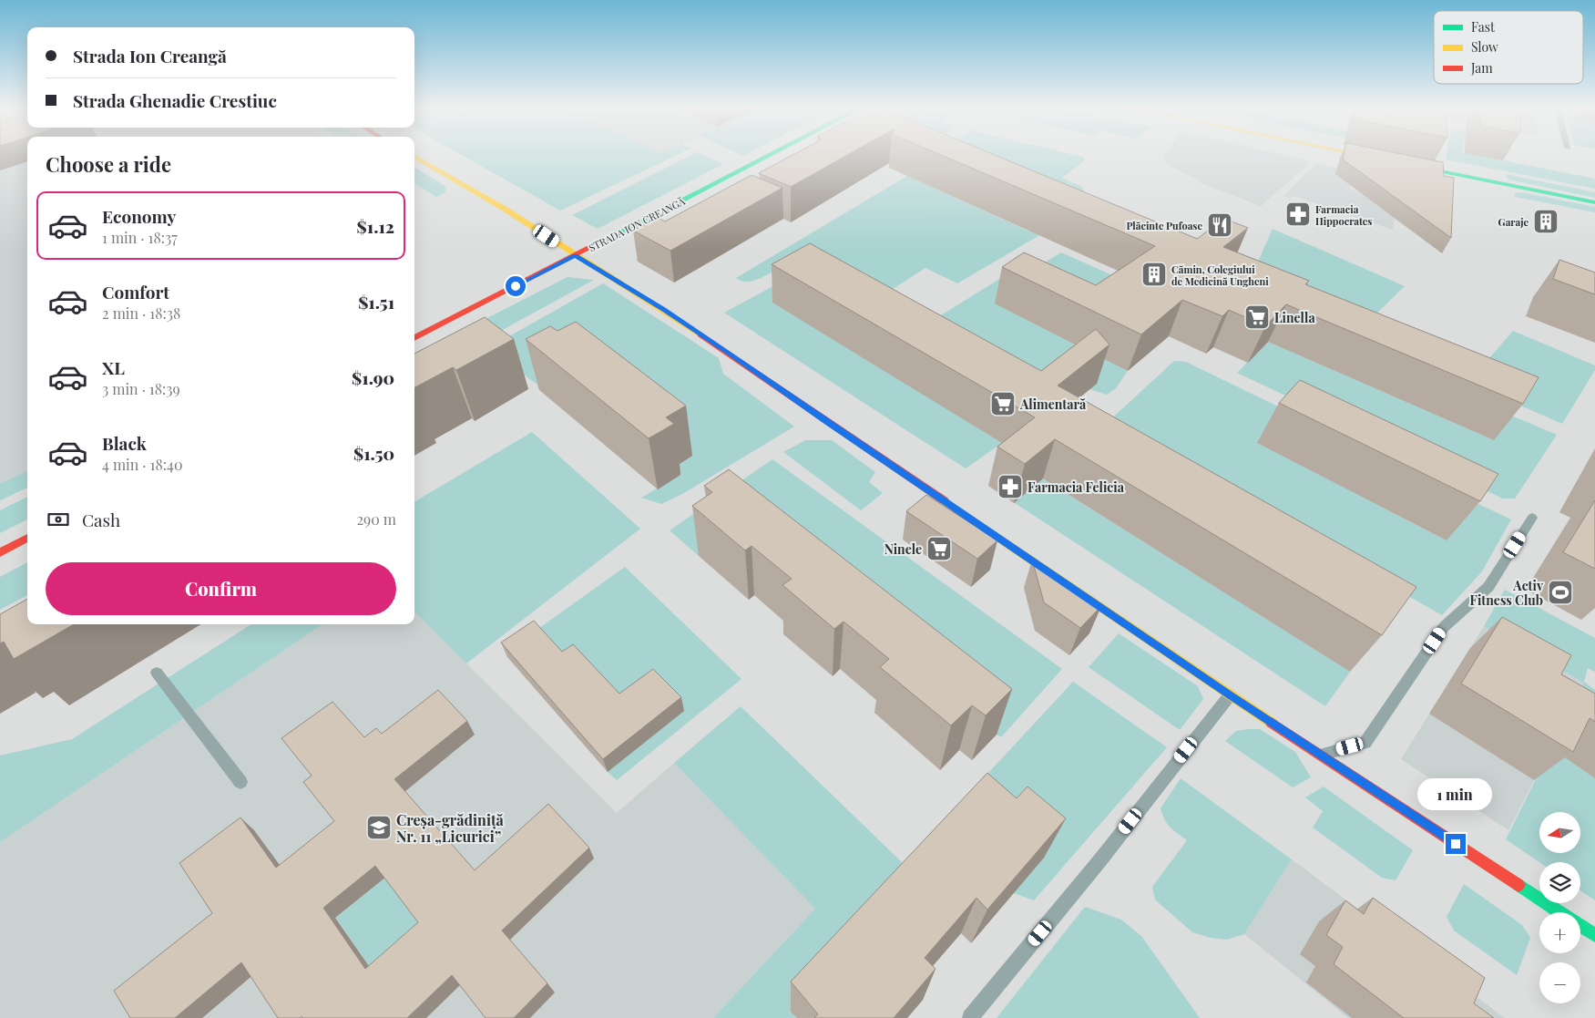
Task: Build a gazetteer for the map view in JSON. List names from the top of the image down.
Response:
{
  "streets": {
    "street": ["STRADA ION CREANGĂ"]
  },
  "places": {
    "pharmacy": ["Farmacia Hippocrates", "Farmacia Felicia"],
    "building": ["Garaje", "Cămin, Colegiului de Medicină Ungheni"],
    "restaurant": ["Plăcinte Pufoase"],
    "supermarket": ["Linella", "Alimentară", "Ninele"],
    "sports": ["Activ Fitness Club"],
    "school or university": ["Creșa-grădiniță Nr. 11 „Licurici”"]
  },
  "legend": ["Fast", "Slow", "Jam"],
  "north": "left",
  "page": {
    "banner": ["Strada Ion Creangă", "Strada Ghenadie Crestiuc"],
    "heading": "Choose a ride",
    "list": [
      {
        "name": "Economy",
        "note": "1 min · 18:37",
        "value": "$1.12"
      },
      {
        "name": "Comfort",
        "note": "2 min · 18:38",
        "value": "$1.51"
      },
      {
        "name": "XL",
        "note": "3 min · 18:39",
        "value": "$1.90"
      },
      {
        "name": "Black",
        "note": "4 min · 18:40",
        "value": "$1.50"
      }
    ],
    "pay": ["Cash", "290 m"],
    "buttons": "Confirm",
    "bubble": "1 min",
    "map_buttons": ["+", "−"]
  }
}
